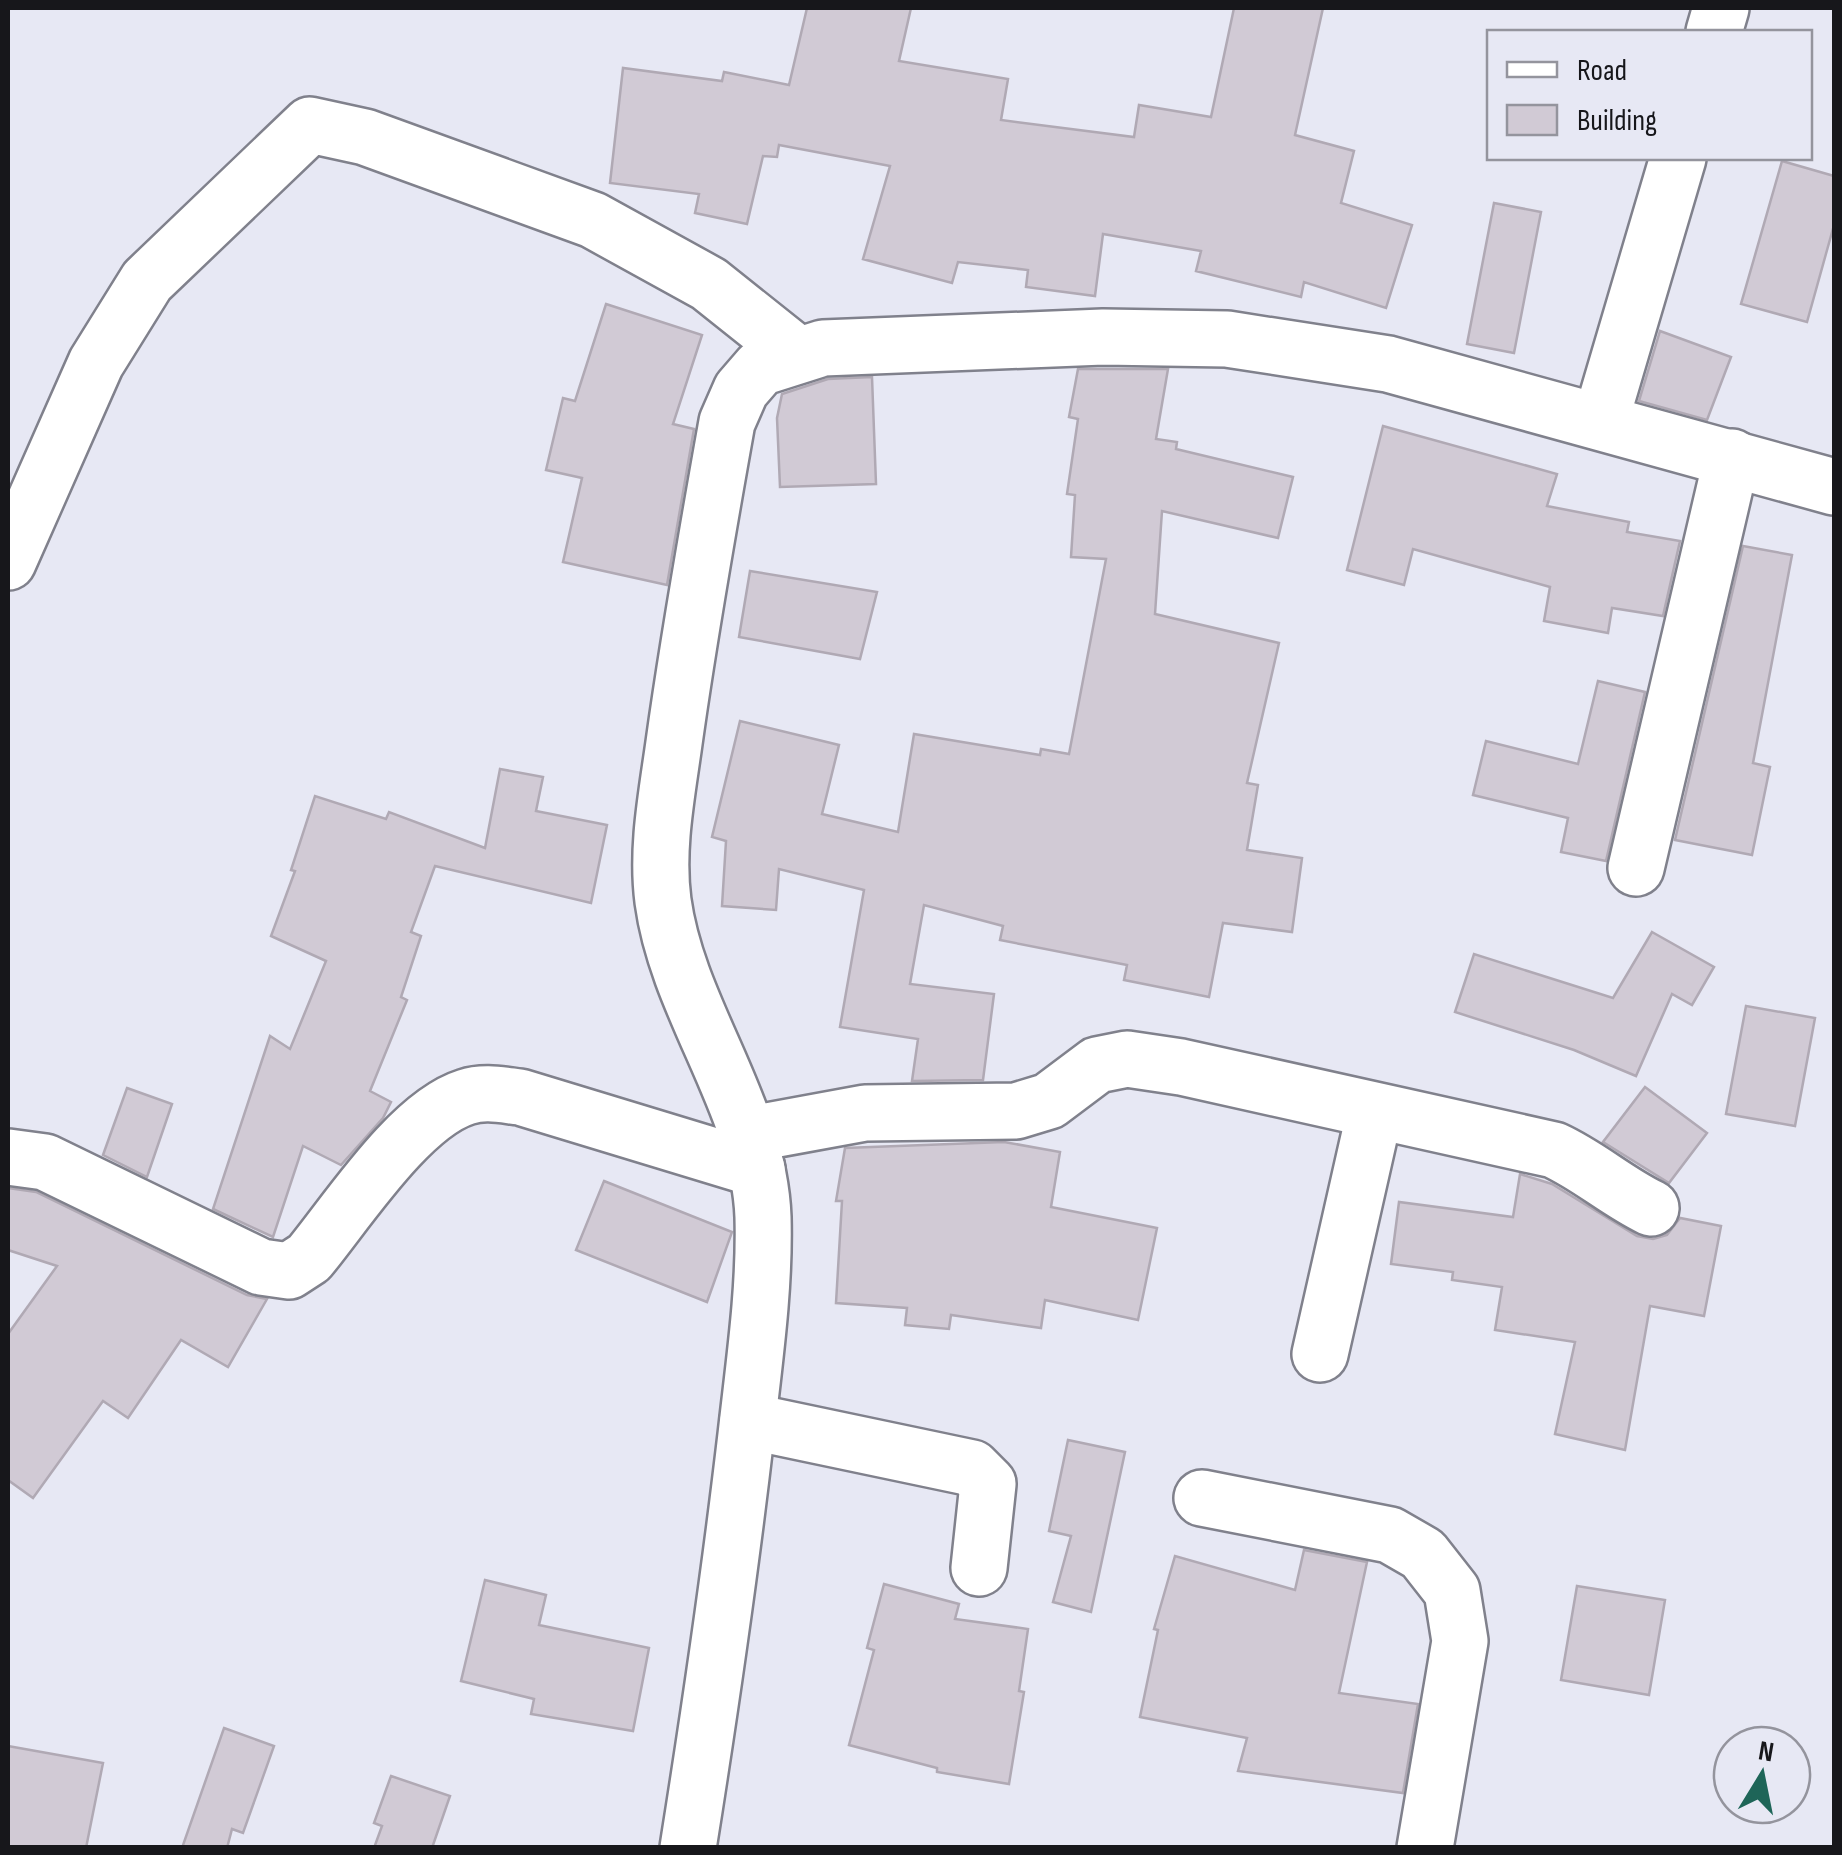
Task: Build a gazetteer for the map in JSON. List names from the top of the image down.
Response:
{
  "legend": ["Road", "Building"],
  "north": "top"
}
